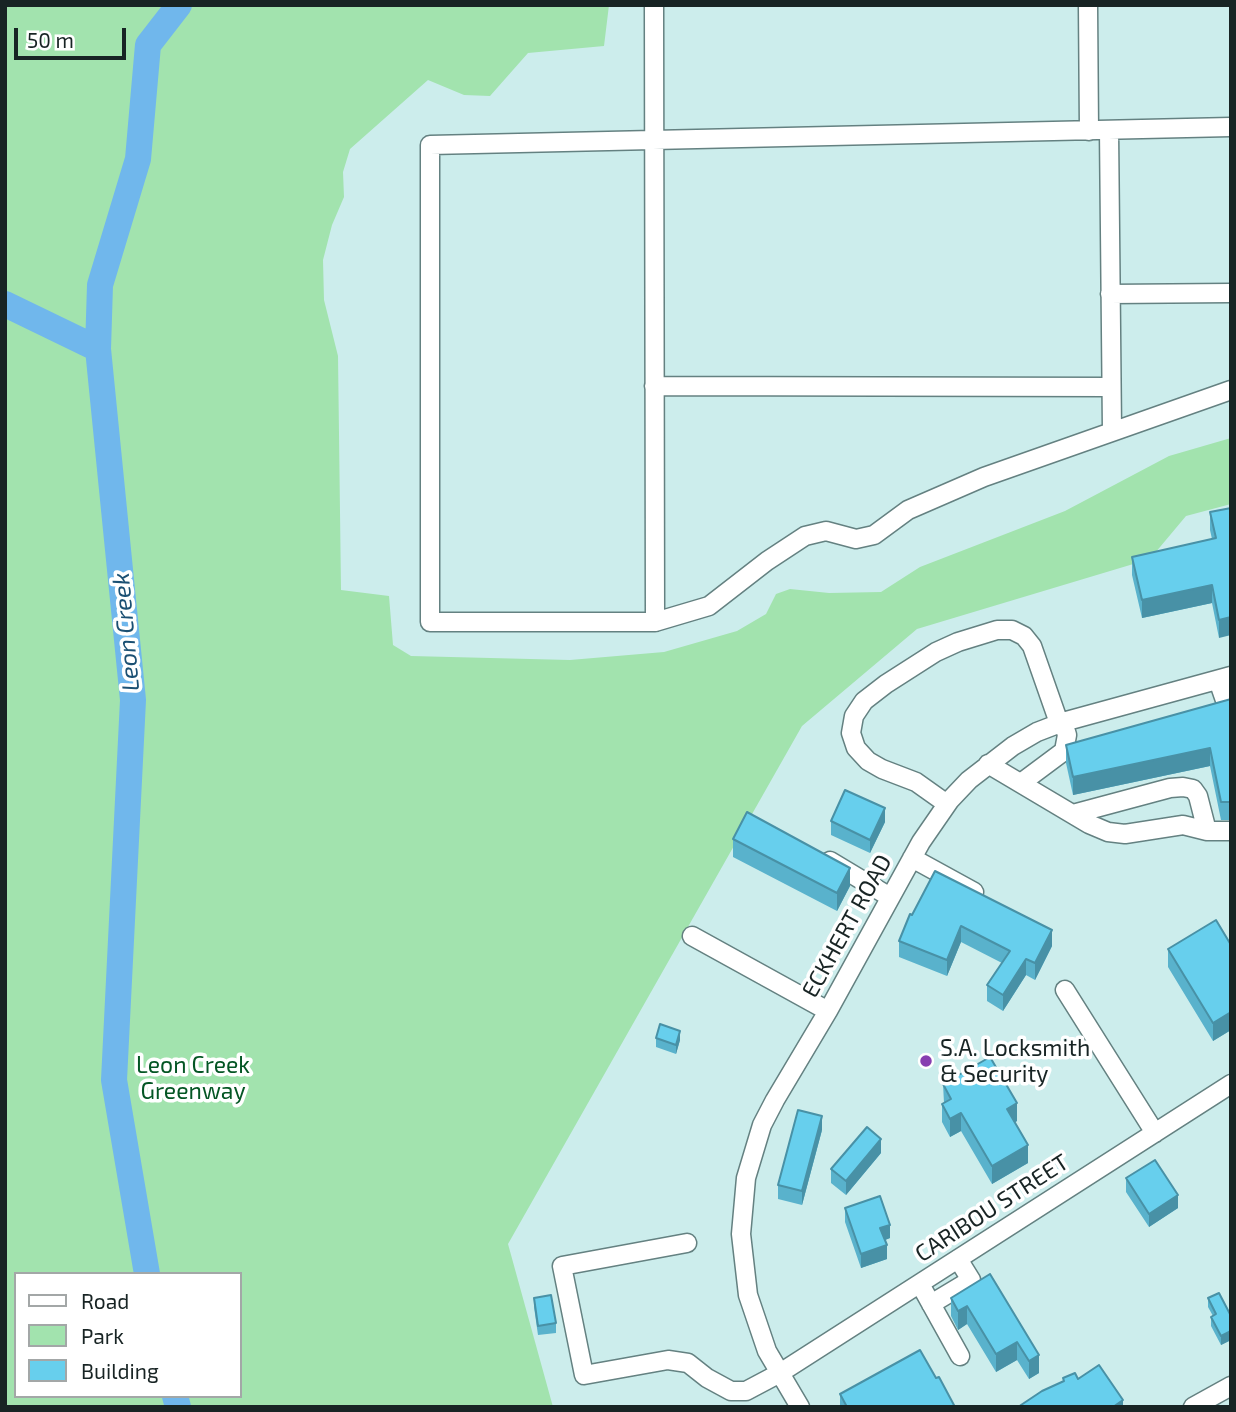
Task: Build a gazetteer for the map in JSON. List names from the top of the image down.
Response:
{
  "streets": {
    "street": ["ECKHERT ROAD", "CARIBOU STREET"]
  },
  "crossings": [
    ["ECKHERT ROAD", "CARIBOU STREET"]
  ],
  "water": ["Leon Creek"],
  "parks": ["Leon Creek Greenway"],
  "places": ["S.A. Locksmith & Security"],
  "legend": ["Road", "Park", "Building"],
  "scale_bar": "50 m"
}
